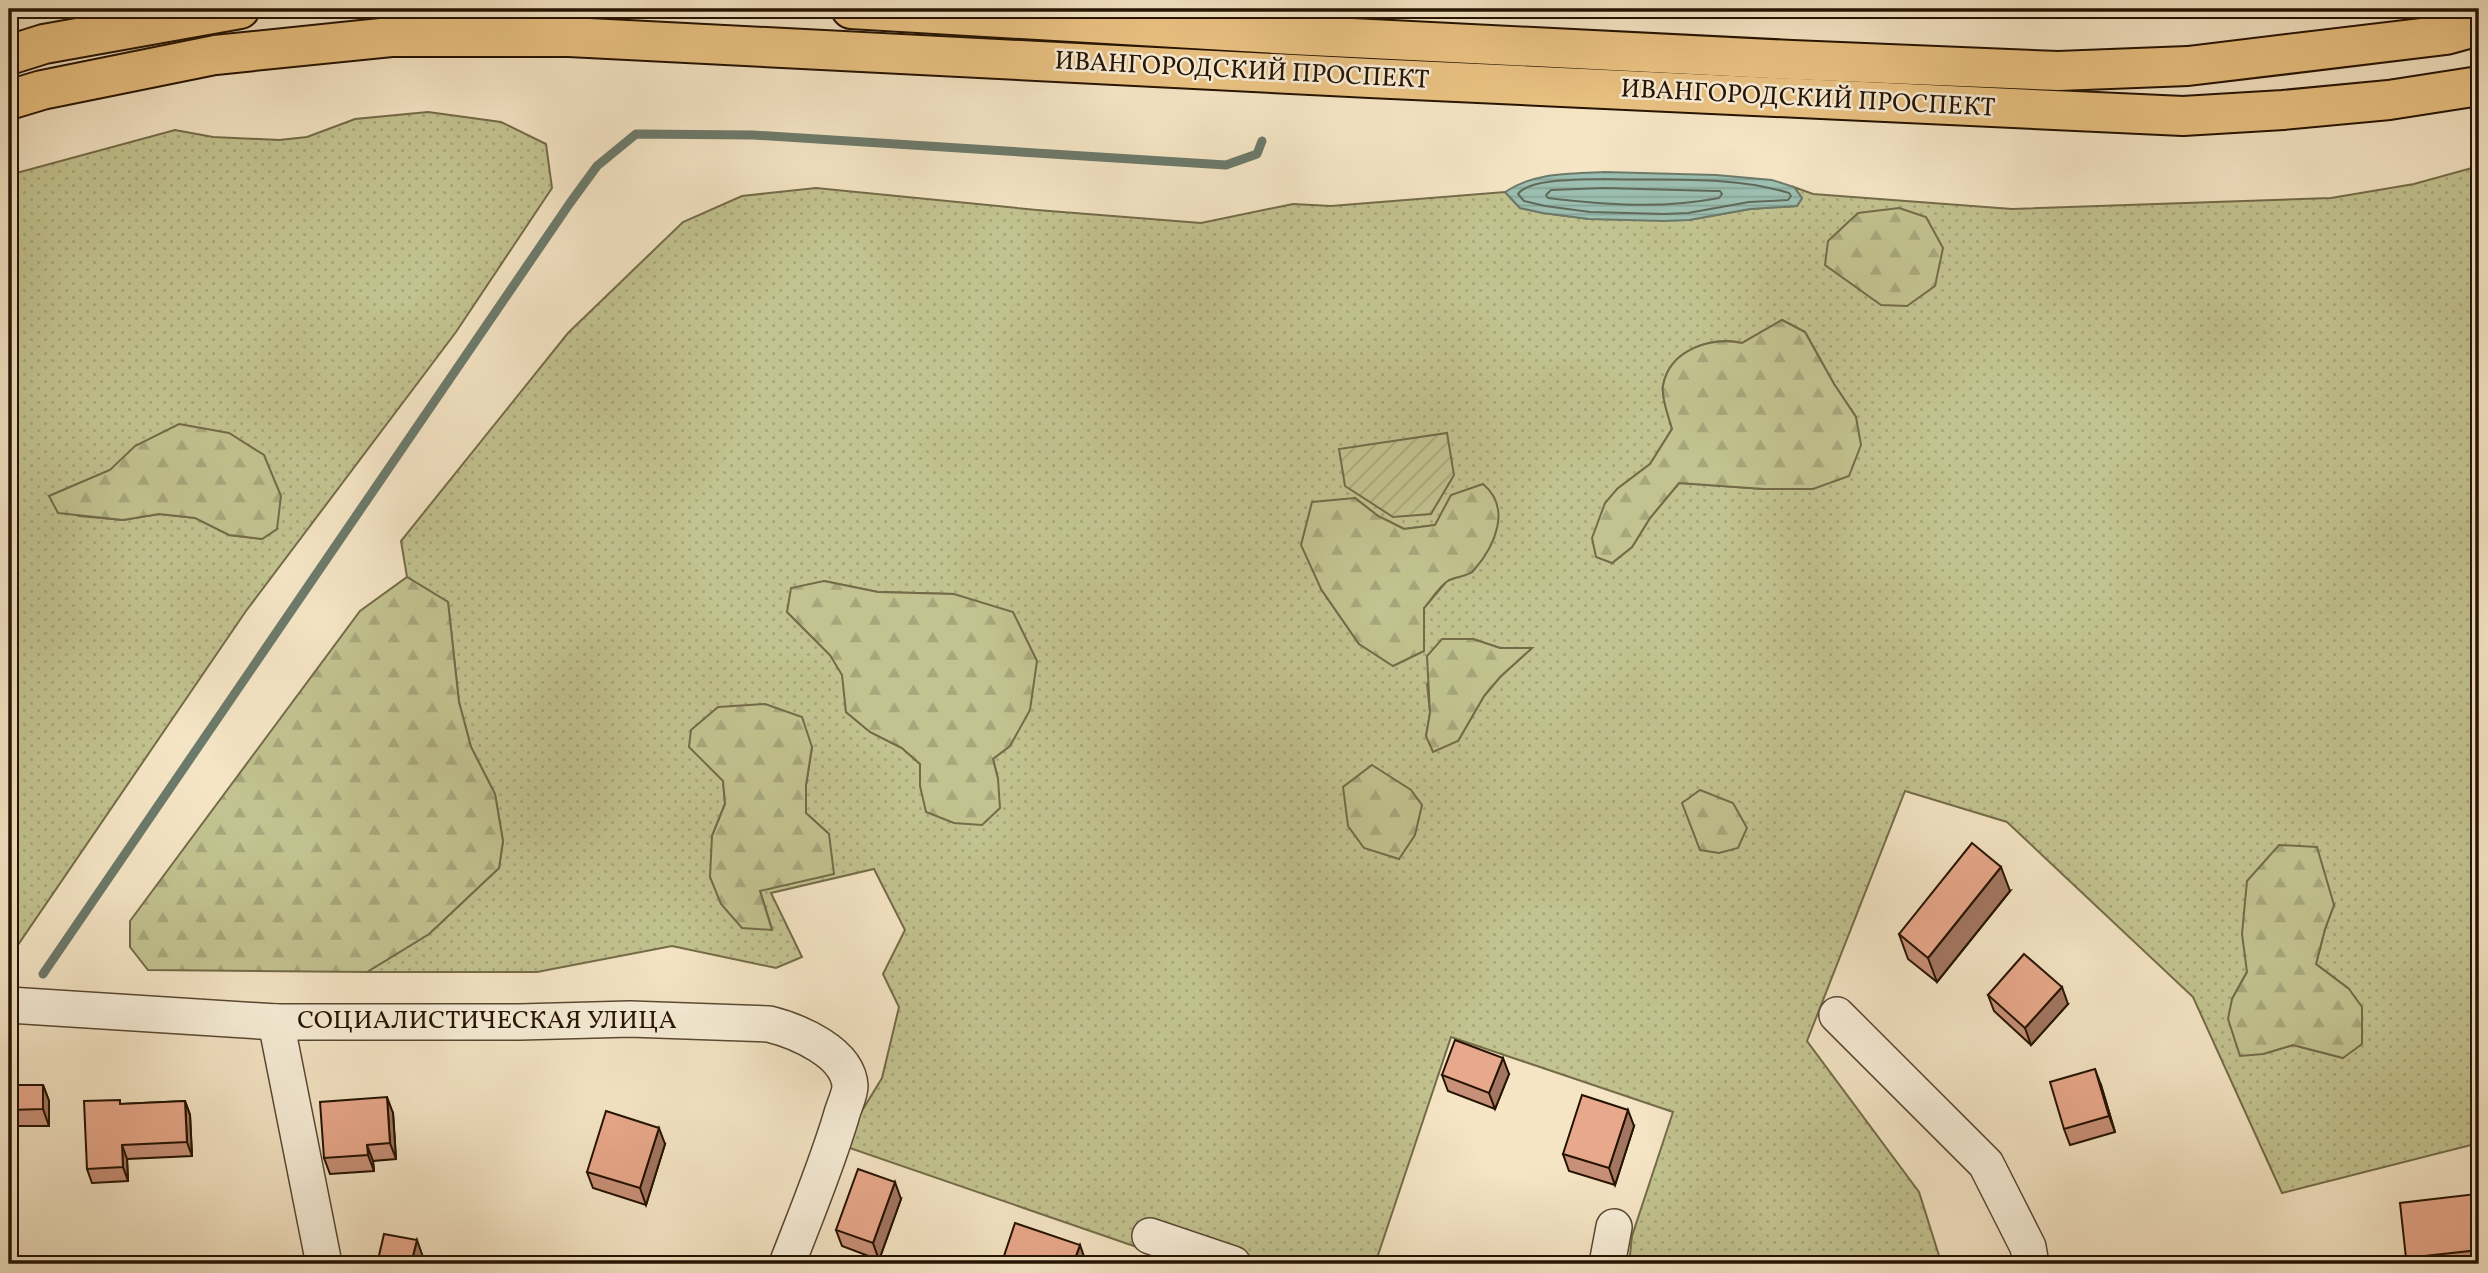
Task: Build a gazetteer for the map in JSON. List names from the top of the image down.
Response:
{
  "streets": {
    "highway": ["ИВАНГОРОДСКИЙ ПРОСПЕКТ"],
    "street": ["СОЦИАЛИСТИЧЕСКАЯ УЛИЦА"]
  }
}
